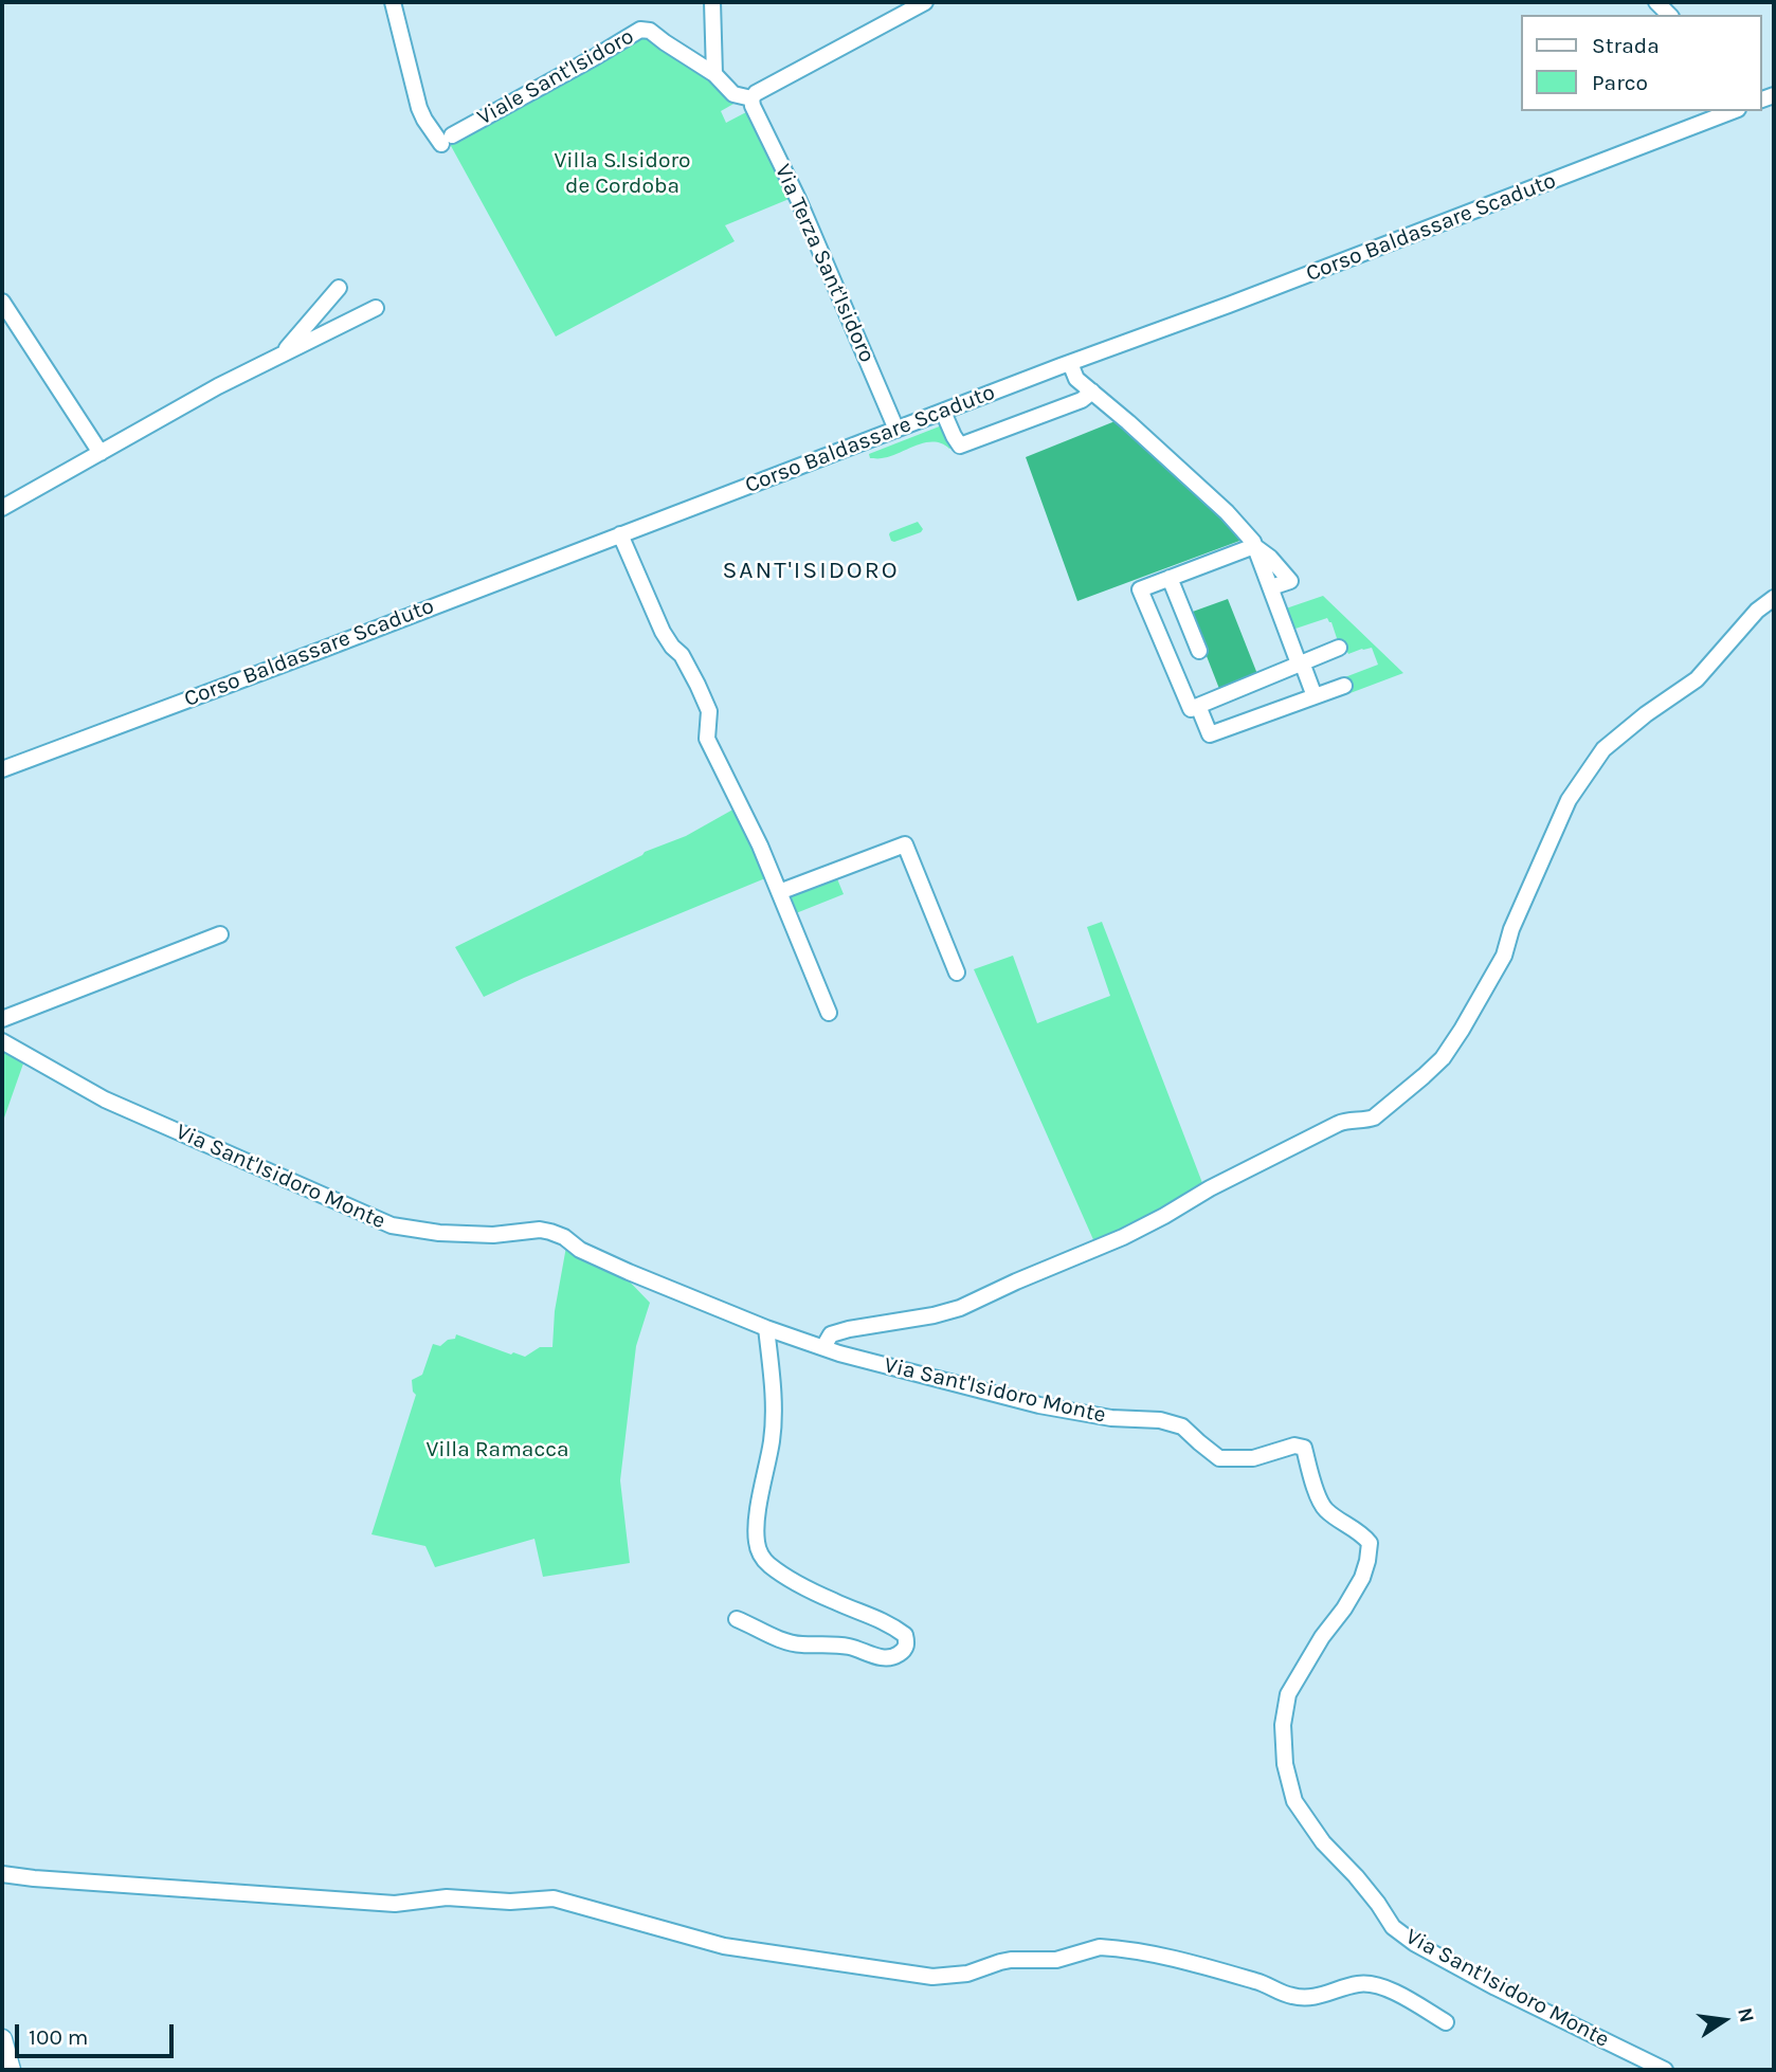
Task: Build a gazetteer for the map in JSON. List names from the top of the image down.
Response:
{
  "streets": {
    "street": [
      "Viale Sant'Isidoro",
      "Corso Baldassare Scaduto",
      "Via Terza Sant'Isidoro",
      "Via Sant'Isidoro Monte"
    ]
  },
  "crossings": [
    ["Viale Sant'Isidoro", "Via Terza Sant'Isidoro"],
    ["Corso Baldassare Scaduto", "Via Terza Sant'Isidoro"]
  ],
  "districts": ["SANT'ISIDORO"],
  "parks": ["Villa S.Isidoro de Cordoba", "Villa Ramacca"],
  "legend": ["Strada", "Parco"],
  "scale_bar": "100 m",
  "north": "right"
}
